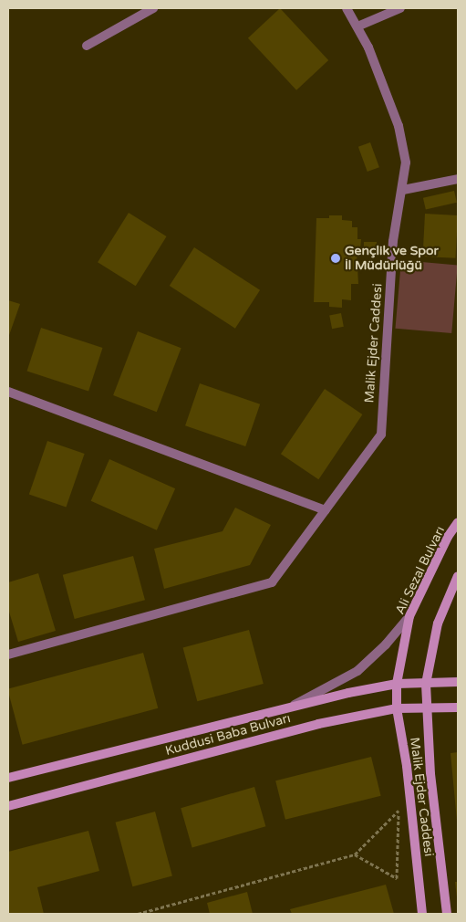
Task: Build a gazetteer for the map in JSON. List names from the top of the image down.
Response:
{
  "streets": {
    "main road": ["Malik Ejder Caddesi", "Ali Sezal Bulvarı", "Kuddusi Baba Bulvarı"]
  },
  "crossings": [
    ["Malik Ejder Caddesi", "Ali Sezal Bulvarı"],
    ["Malik Ejder Caddesi", "Kuddusi Baba Bulvarı"],
    ["Ali Sezal Bulvarı", "Kuddusi Baba Bulvarı"]
  ],
  "places": ["Gençlik ve Spor İl Müdürlüğü"]
}
